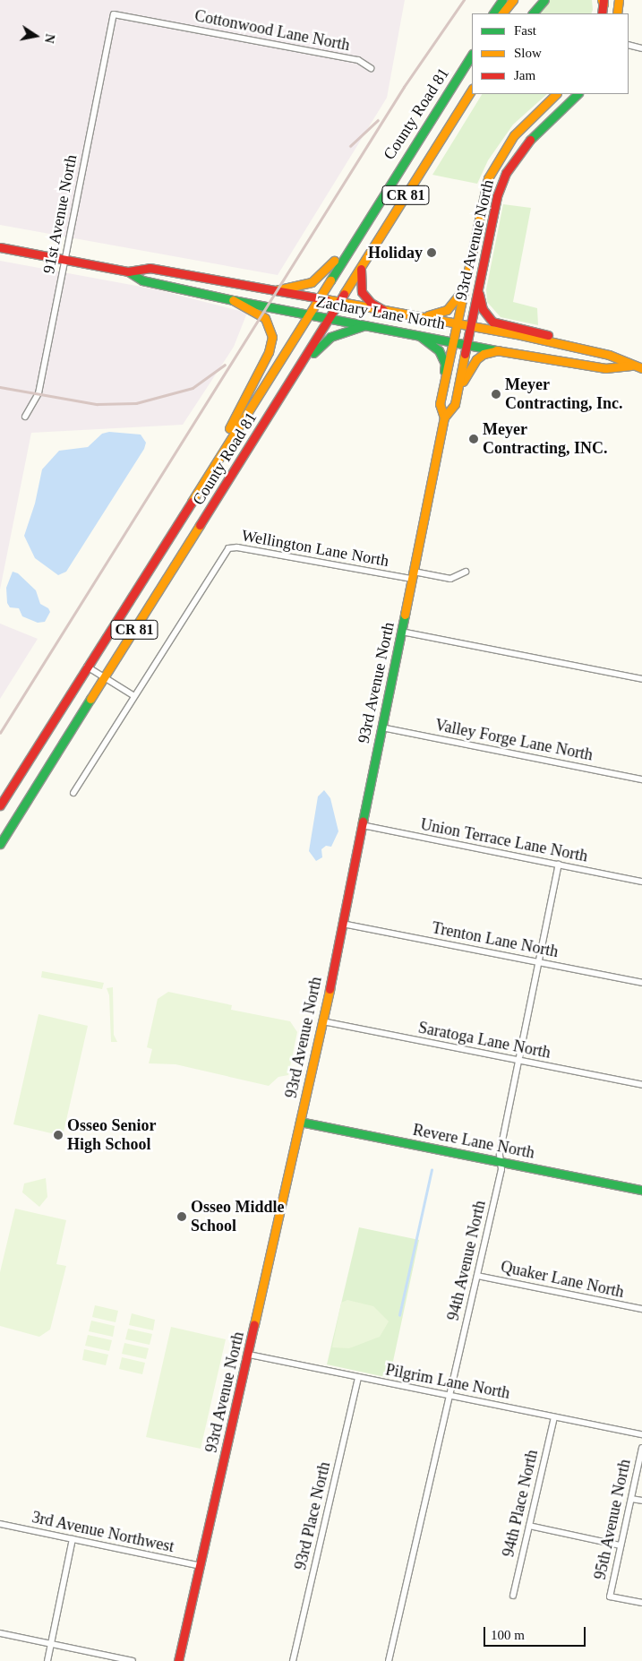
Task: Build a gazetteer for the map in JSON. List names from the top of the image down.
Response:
{
  "streets": {
    "main road": [
      "County Road 81",
      "CR 81",
      "93rd Avenue North",
      "Zachary Lane North",
      "Revere Lane North"
    ],
    "street": [
      "Cottonwood Lane North",
      "91st Avenue North",
      "Wellington Lane North",
      "Valley Forge Lane North",
      "Union Terrace Lane North",
      "Trenton Lane North",
      "Saratoga Lane North",
      "94th Avenue North",
      "Quaker Lane North",
      "Pilgrim Lane North",
      "94th Place North",
      "93rd Place North",
      "95th Avenue North",
      "3rd Avenue Northwest"
    ]
  },
  "crossings": [
    ["Cottonwood Lane North", "91st Avenue North"],
    ["County Road 81", "Zachary Lane North"],
    ["91st Avenue North", "Zachary Lane North"],
    ["93rd Avenue North", "Zachary Lane North"],
    ["93rd Avenue North", "Wellington Lane North"],
    ["93rd Avenue North", "Valley Forge Lane North"],
    ["93rd Avenue North", "Union Terrace Lane North"],
    ["93rd Avenue North", "Trenton Lane North"],
    ["93rd Avenue North", "Saratoga Lane North"],
    ["93rd Avenue North", "Revere Lane North"],
    ["93rd Avenue North", "Pilgrim Lane North"],
    ["93rd Avenue North", "3rd Avenue Northwest"],
    ["Union Terrace Lane North", "94th Avenue North"],
    ["Trenton Lane North", "94th Avenue North"],
    ["Saratoga Lane North", "94th Avenue North"],
    ["Revere Lane North", "94th Avenue North"],
    ["94th Avenue North", "Quaker Lane North"],
    ["94th Avenue North", "Pilgrim Lane North"],
    ["Pilgrim Lane North", "94th Place North"],
    ["Pilgrim Lane North", "93rd Place North"]
  ],
  "places": [
    "Holiday",
    "Meyer Contracting, Inc.",
    "Meyer Contracting, INC.",
    "Osseo Senior High School",
    "Osseo Middle School"
  ],
  "legend": ["Fast", "Slow", "Jam"],
  "scale_bar": "100 m",
  "north": "right"
}
